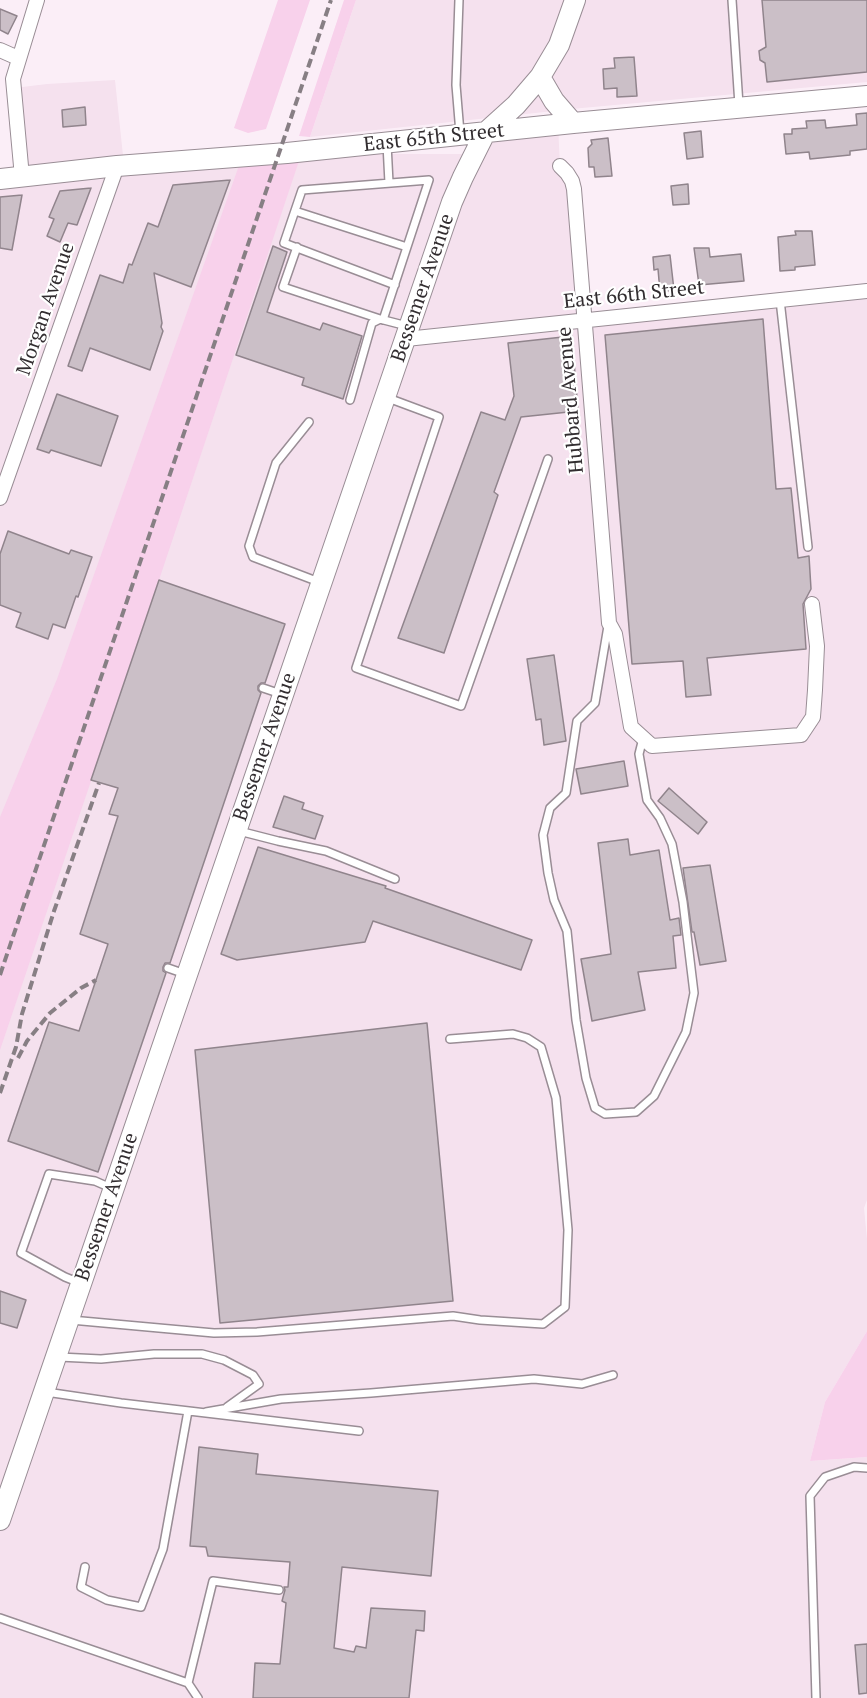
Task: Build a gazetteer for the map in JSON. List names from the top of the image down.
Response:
{
  "streets": {
    "street": [
      "East 65th Street",
      "Bessemer Avenue",
      "East 66th Street",
      "Morgan Avenue",
      "Hubbard Avenue"
    ]
  },
  "crossings": [
    ["East 65th Street", "Bessemer Avenue"],
    ["East 65th Street", "Morgan Avenue"],
    ["Bessemer Avenue", "East 66th Street"],
    ["East 66th Street", "Hubbard Avenue"]
  ]
}
